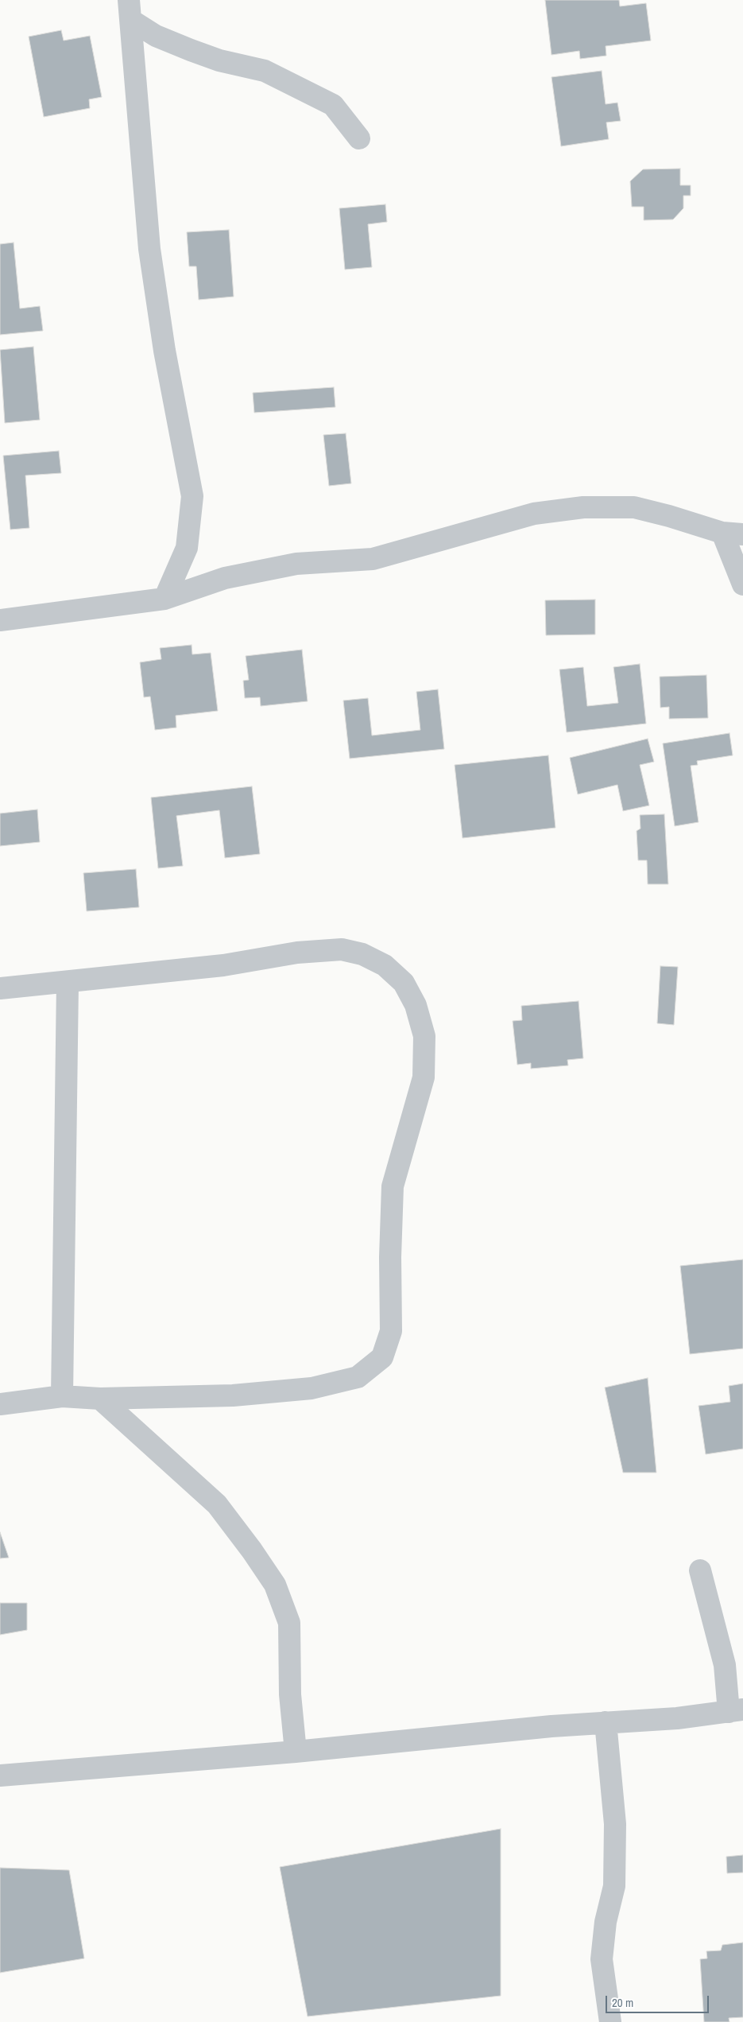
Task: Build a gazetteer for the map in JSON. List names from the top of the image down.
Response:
{
  "scale_bar": "20 m"
}
